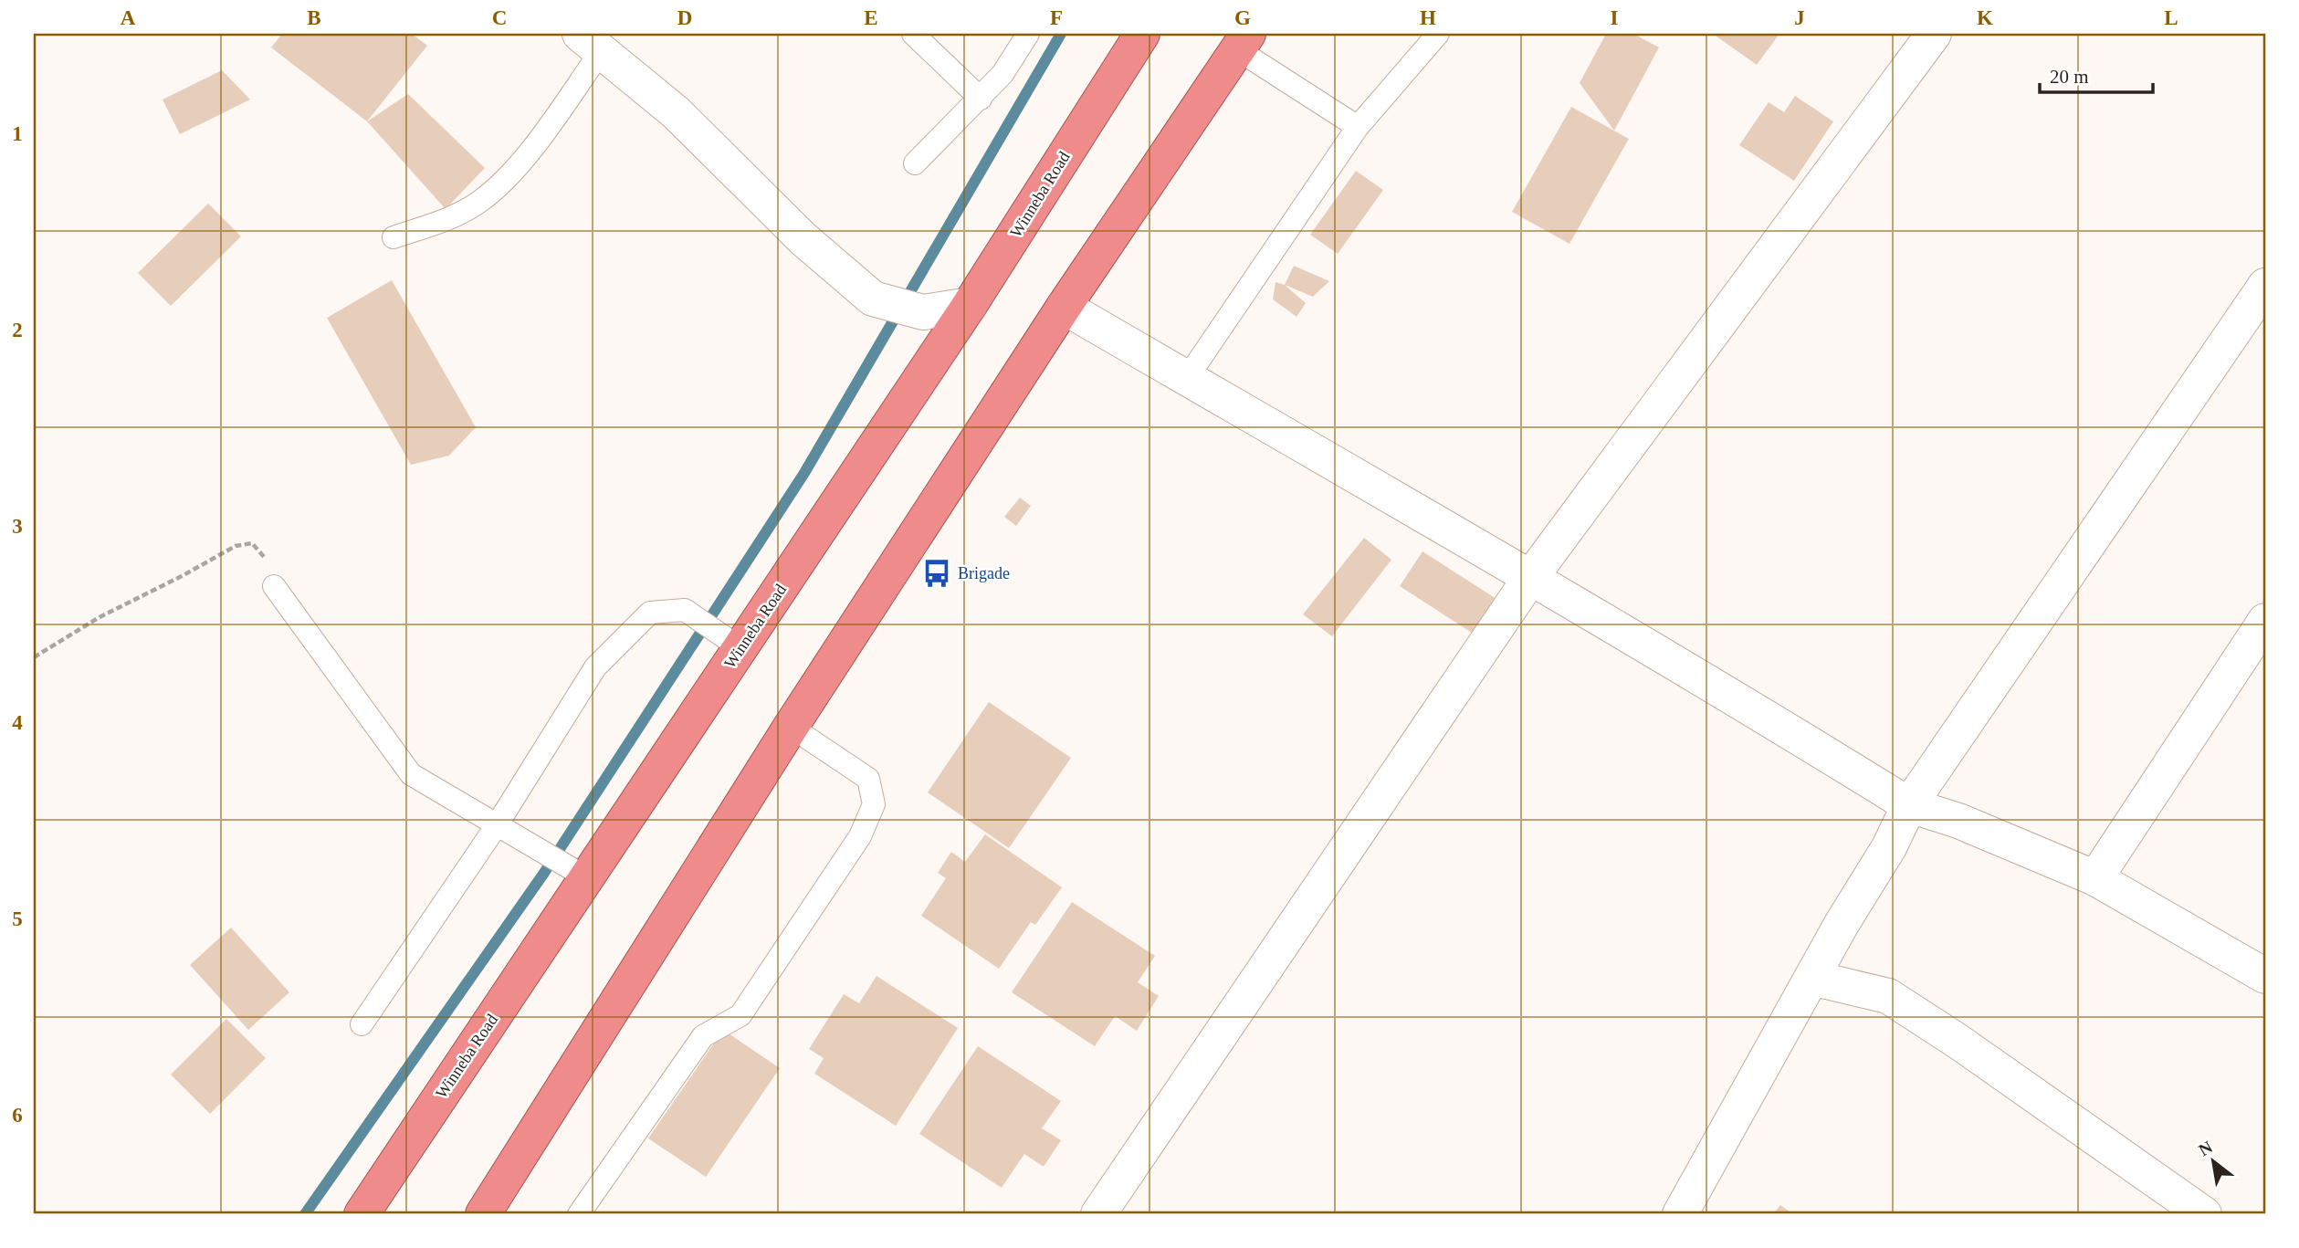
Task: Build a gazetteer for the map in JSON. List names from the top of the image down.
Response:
{
  "streets": {
    "highway": ["Winneba Road"]
  },
  "places": {
    "bus stop": ["Brigade"]
  },
  "scale_bar": "20 m",
  "north": "top left",
  "grid": {
    "columns": [
      "A",
      "B",
      "C",
      "D",
      "E",
      "F",
      "G",
      "H",
      "I",
      "J",
      "K",
      "L"
    ],
    "rows": [
      "1",
      "2",
      "3",
      "4",
      "5",
      "6"
    ]
  }
}
